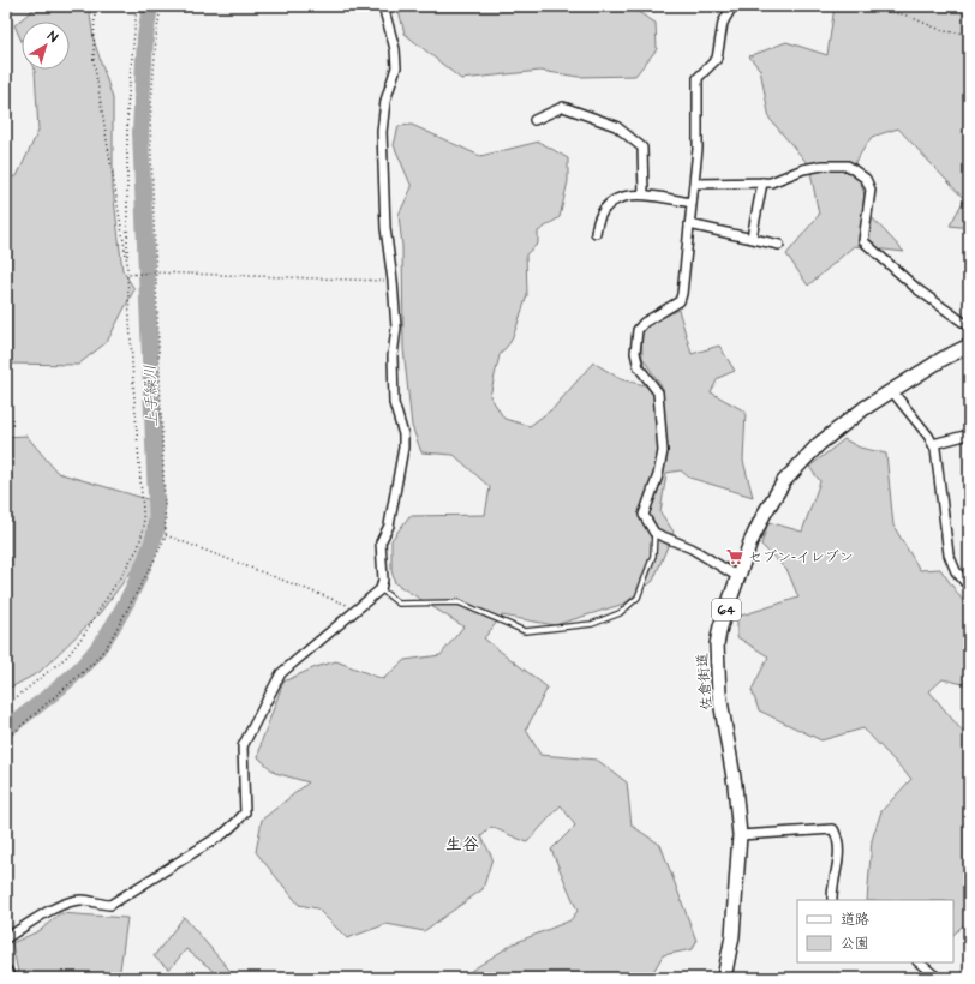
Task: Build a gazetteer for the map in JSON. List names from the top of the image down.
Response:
{
  "streets": {
    "main road": ["64", "佐倉街道"]
  },
  "districts": ["生谷"],
  "water": ["上手繰川"],
  "places": {
    "supermarket": ["セブン-イレブン"]
  },
  "legend": ["道路", "公園"],
  "north": "top right"
}
